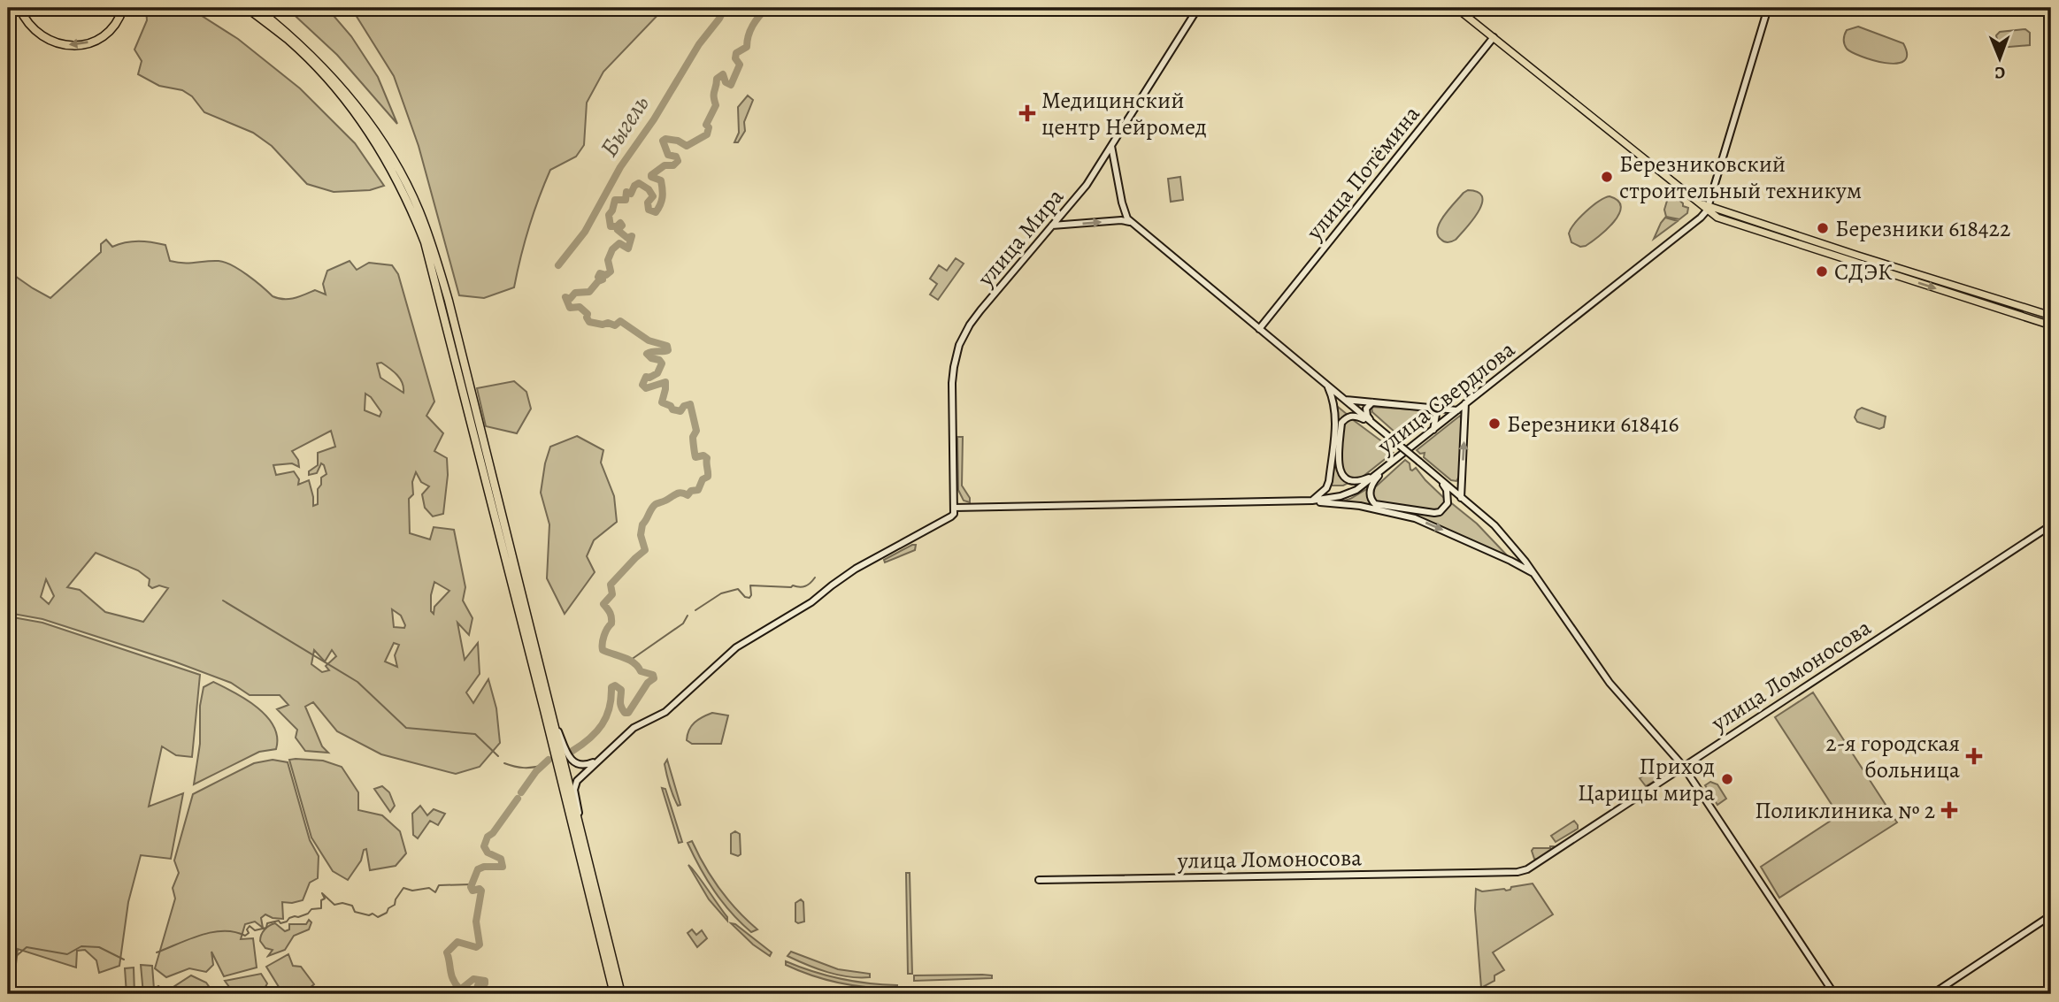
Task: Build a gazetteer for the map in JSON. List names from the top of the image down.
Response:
{
  "streets": {
    "main road": [
      "улица Потёмина",
      "улица Мира",
      "улица Свердлова",
      "улица Ломоносова"
    ]
  },
  "crossings": [
    ["улица Мира", "улица Свердлова"]
  ],
  "water": ["Быгель"],
  "places": {
    "health": ["Медицинский центр Нейромед", "2-я городская больница", "Поликлиника № 2"],
    "other": [
      "Березниковский строительный техникум",
      "Березники 618422",
      "СДЭК",
      "Березники 618416",
      "Приход Царицы мира"
    ]
  },
  "north": "bottom"
}
